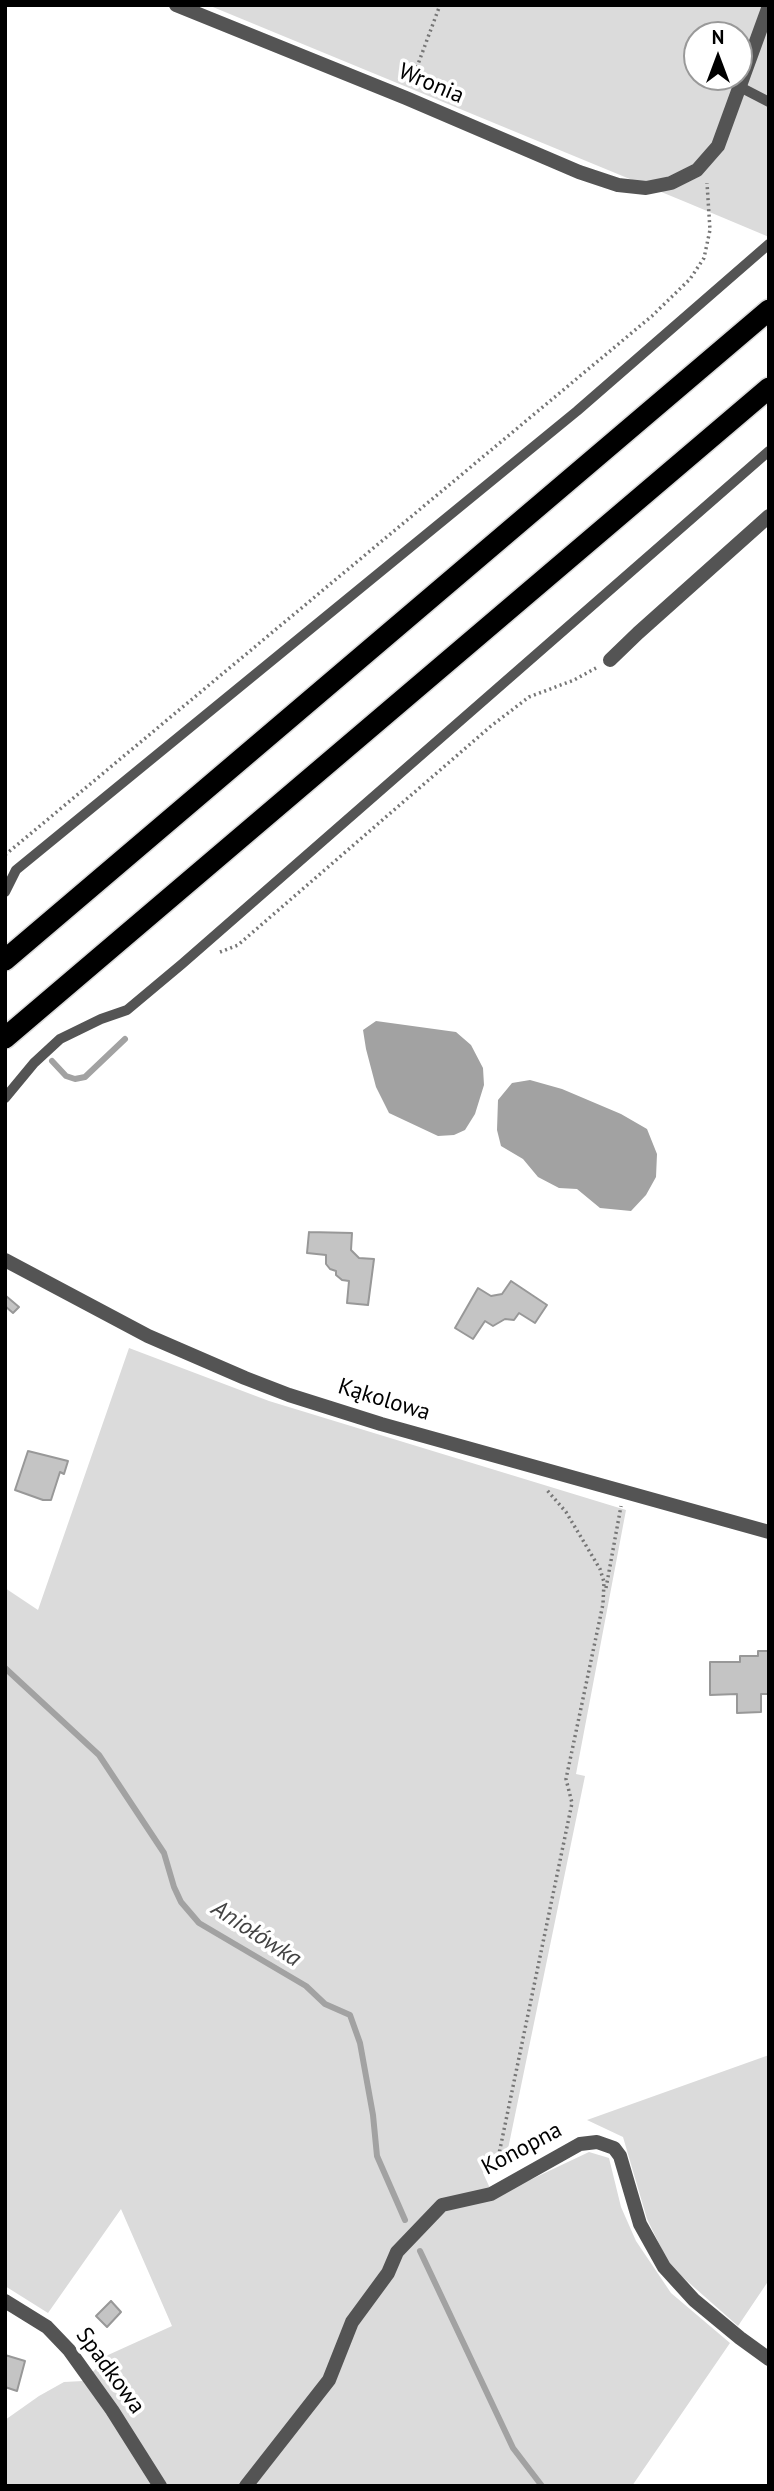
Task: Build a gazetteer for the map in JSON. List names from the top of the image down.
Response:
{
  "streets": {
    "street": [
      "Wronia",
      "Kąkolowa",
      "Konopna",
      "Spadkowa"
    ]
  },
  "water": ["Aniołówka"],
  "north": "top"
}
